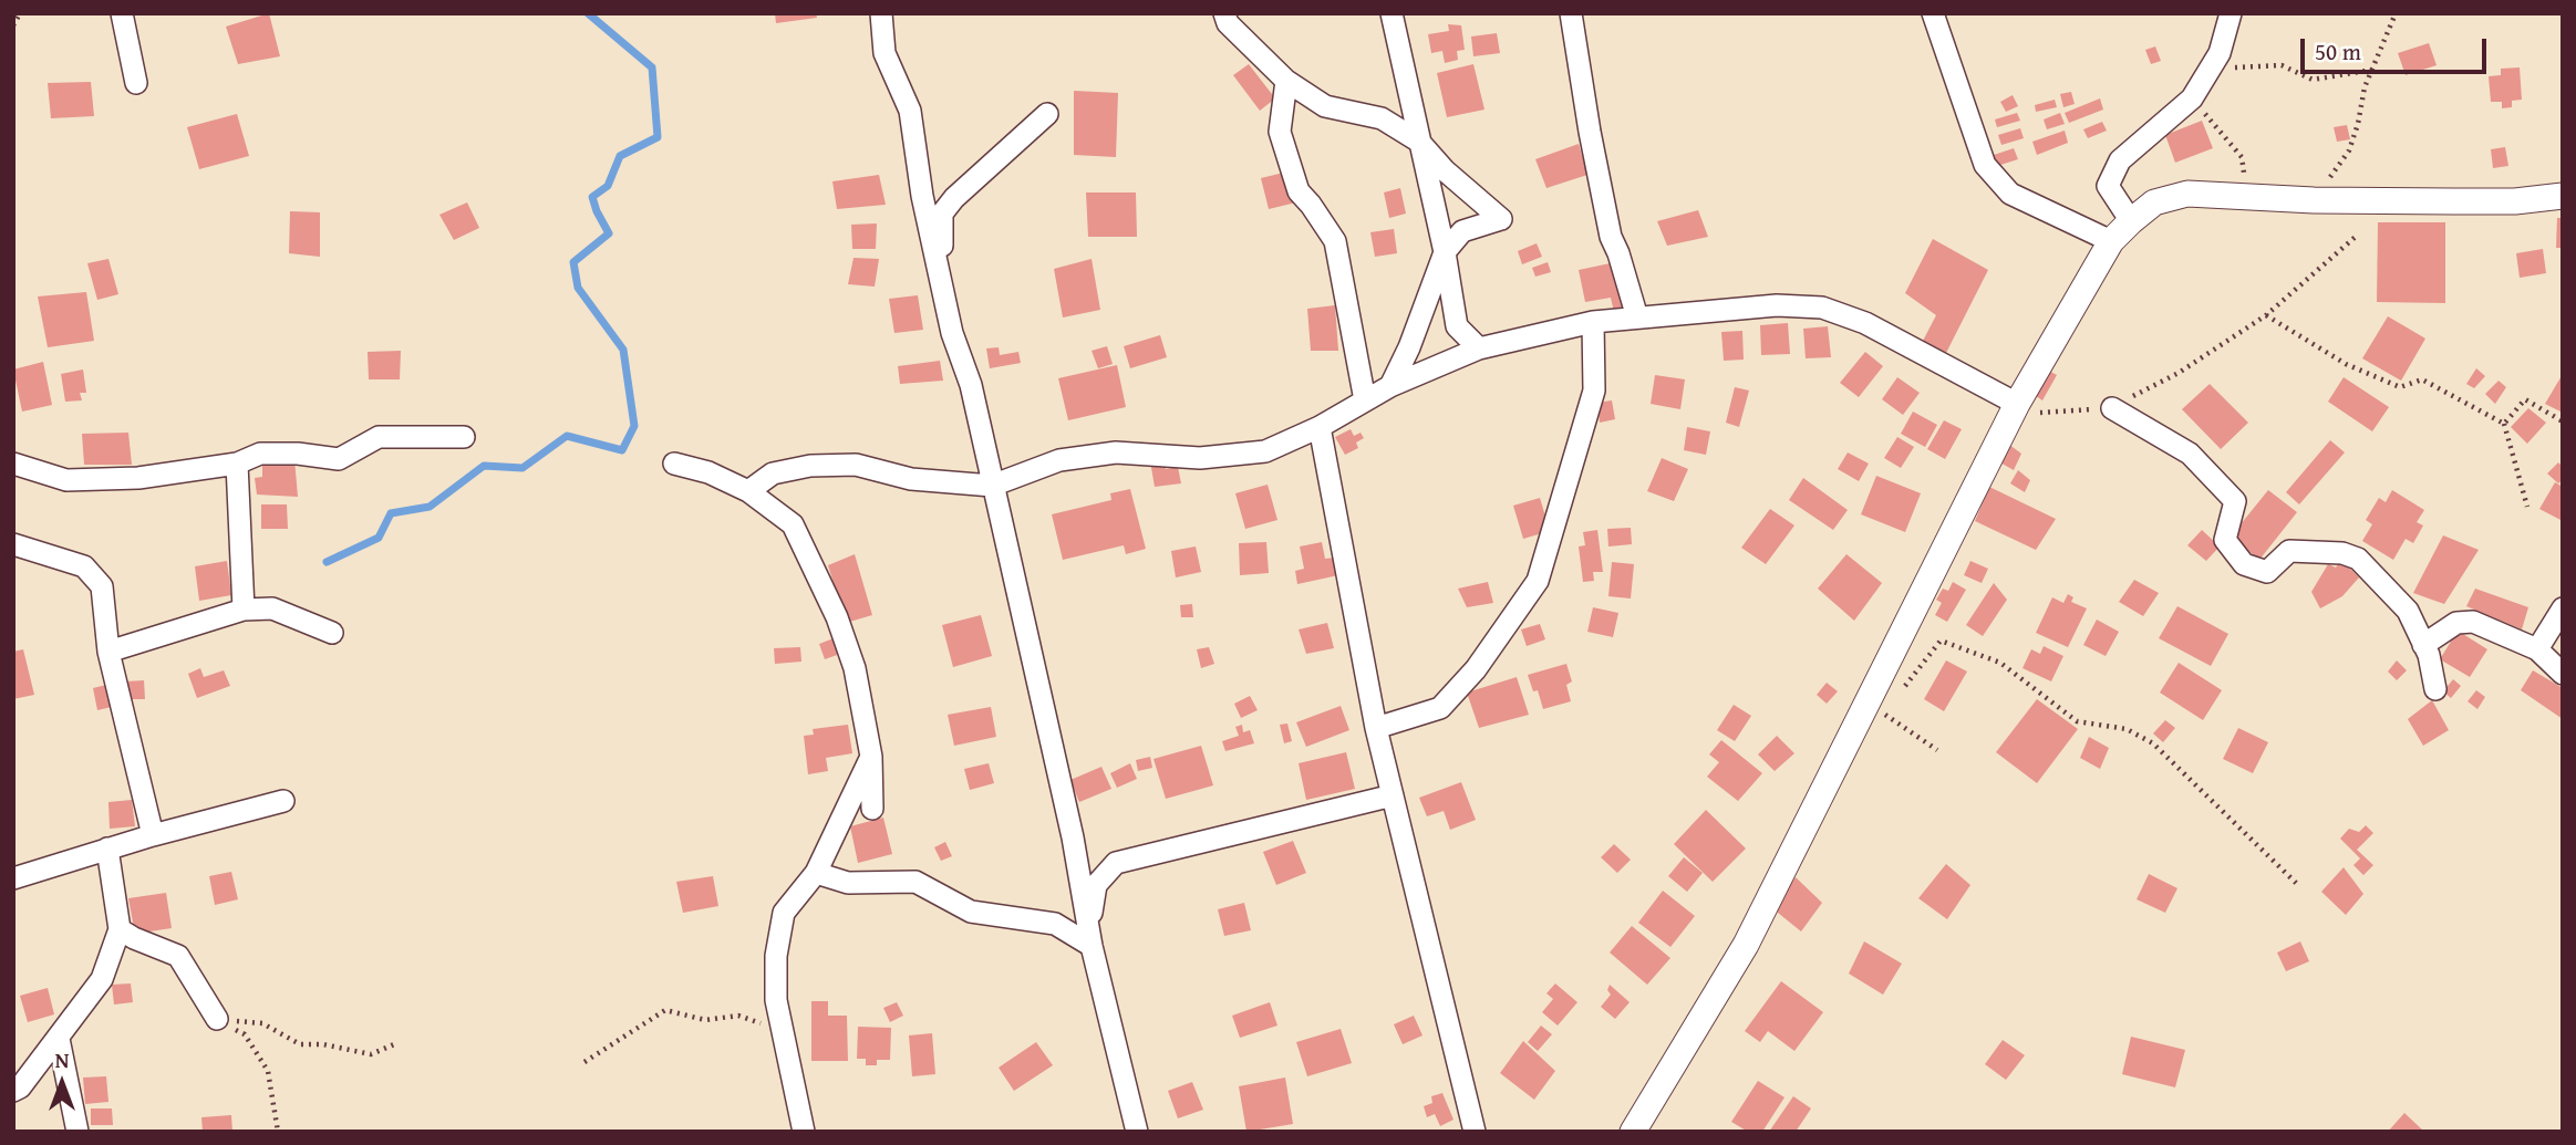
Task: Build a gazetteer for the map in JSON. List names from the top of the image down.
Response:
{
  "scale_bar": "50 m",
  "north": "top"
}
